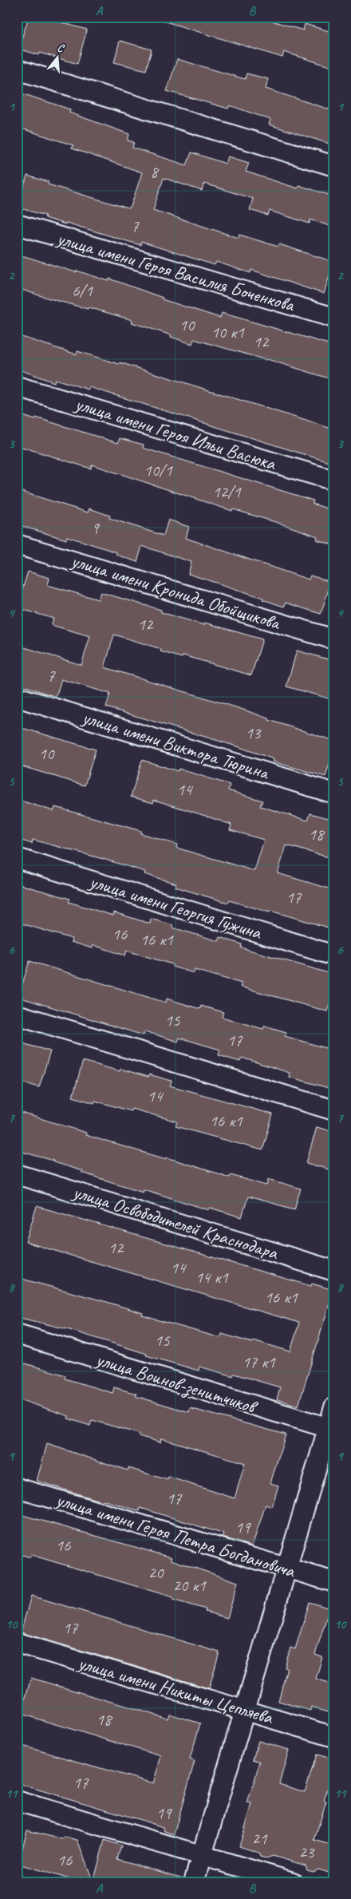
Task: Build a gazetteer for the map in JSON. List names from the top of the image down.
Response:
{
  "streets": {
    "street": [
      "улица имени Героя Василия Боченкова",
      "улица имени Героя Ильи Васюка",
      "улица имени Кронида Обойщикова",
      "улица имени Виктора Тюрина",
      "улица имени Георгия Гужина",
      "улица Освободителей Краснодара",
      "улица Воинов-зенитчиков",
      "улица имени Героя Петра Богдановича",
      "улица имени Никиты Цепляева"
    ]
  },
  "house_numbers": [
    "8",
    "7",
    "6/1",
    "10",
    "10 к1",
    "12",
    "10/1",
    "12/1",
    "9",
    "12",
    "7",
    "13",
    "10",
    "14",
    "18",
    "17",
    "16",
    "16 к1",
    "15",
    "17",
    "14",
    "16 к1",
    "12",
    "14",
    "14 к1",
    "16 к1",
    "15",
    "17 к1",
    "17",
    "19",
    "16",
    "20",
    "20 к1",
    "17",
    "18",
    "17",
    "19",
    "21",
    "23",
    "16"
  ],
  "north": "top",
  "grid": {
    "columns": ["A", "B"],
    "rows": [
      "1",
      "2",
      "3",
      "4",
      "5",
      "6",
      "7",
      "8",
      "9",
      "10",
      "11"
    ]
  }
}
